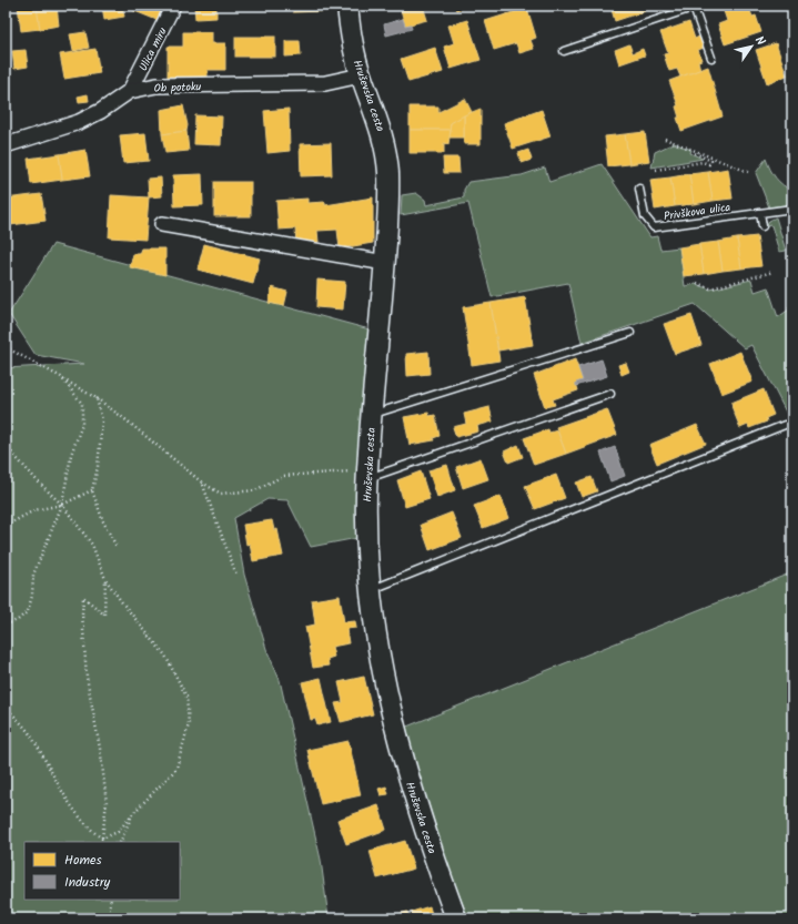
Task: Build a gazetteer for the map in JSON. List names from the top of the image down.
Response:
{
  "streets": {
    "street": ["Ulica miru", "Ob potoku", "Hruševska cesta"],
    "lane": ["Privškova ulica"]
  },
  "crossings": [
    ["Ulica miru", "Ob potoku"],
    ["Ob potoku", "Hruševska cesta"]
  ],
  "legend": ["Homes", "Industry"],
  "north": "top right"
}
